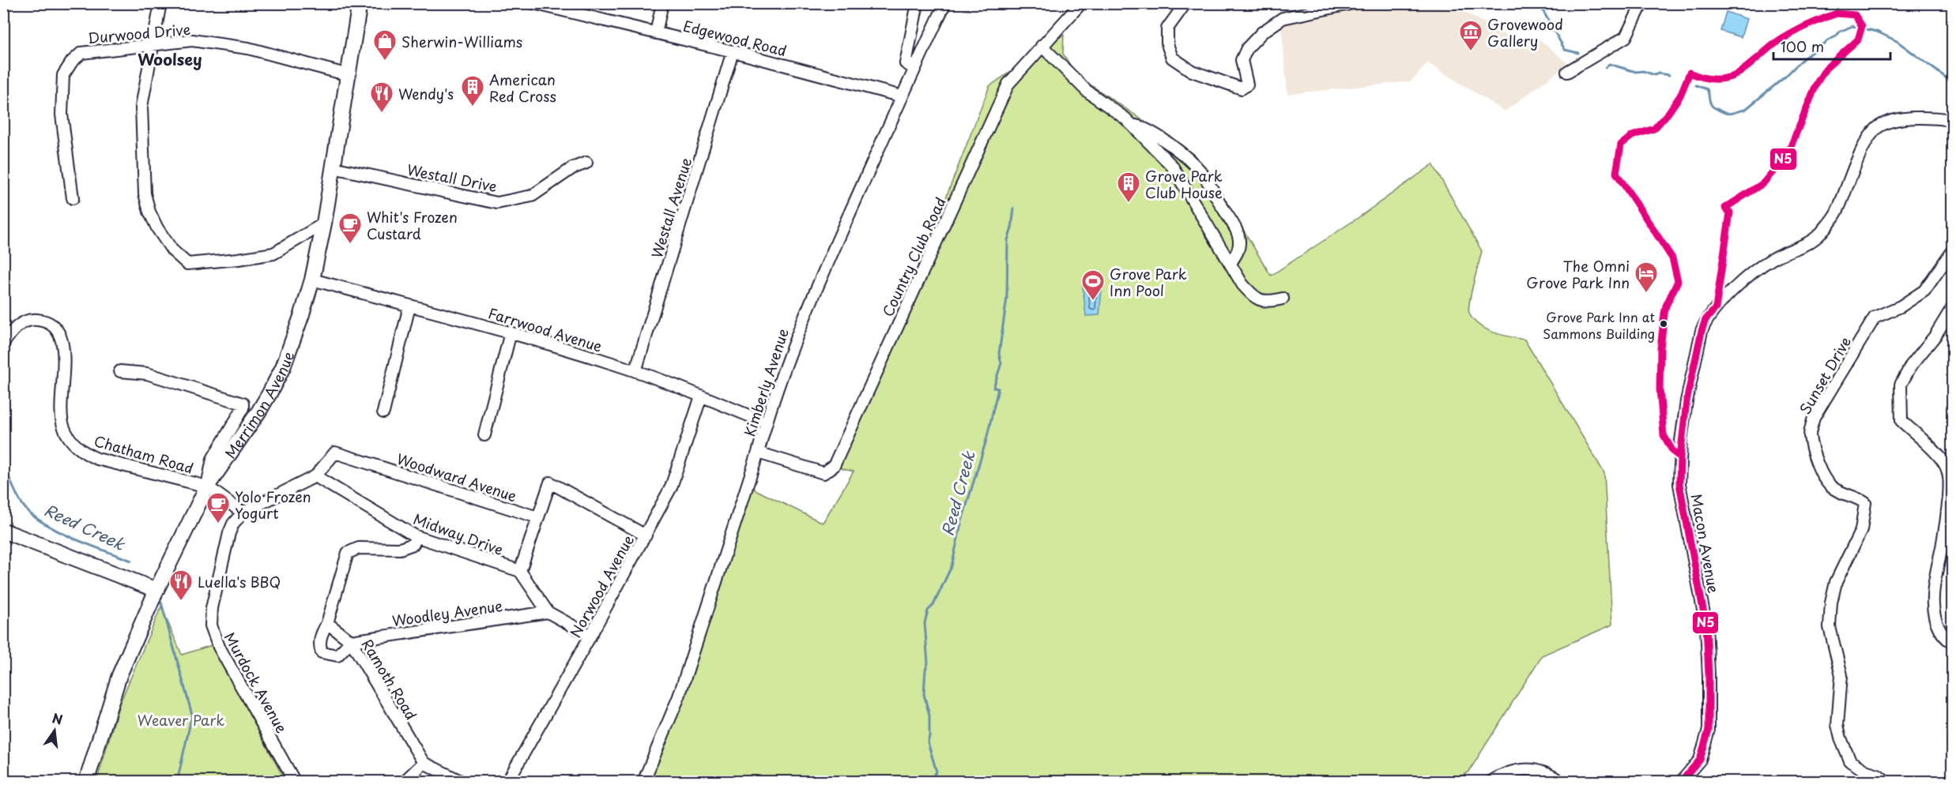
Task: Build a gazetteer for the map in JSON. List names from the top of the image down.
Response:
{
  "streets": {
    "main road": ["Merrimon Avenue"],
    "street": [
      "Durwood Drive",
      "Edgewood Road",
      "Westall Drive",
      "Westall Avenue",
      "Country Club Road",
      "Farrwood Avenue",
      "Sunset Drive",
      "Kimberly Avenue",
      "Chatham Road",
      "Woodward Avenue",
      "Midway Drive",
      "Macon Avenue",
      "Norwood Avenue",
      "Woodley Avenue",
      "Ramoth Road",
      "Murdock Avenue"
    ]
  },
  "crossings": [
    ["Durwood Drive", "Merrimon Avenue"],
    ["Edgewood Road", "Westall Avenue"],
    ["Edgewood Road", "Kimberly Avenue"],
    ["Westall Drive", "Merrimon Avenue"],
    ["Westall Avenue", "Farrwood Avenue"],
    ["Country Club Road", "Kimberly Avenue"],
    ["Farrwood Avenue", "Kimberly Avenue"],
    ["Farrwood Avenue", "Merrimon Avenue"],
    ["Farrwood Avenue", "Norwood Avenue"],
    ["Merrimon Avenue", "Chatham Road"],
    ["Chatham Road", "Woodward Avenue"],
    ["Chatham Road", "Murdock Avenue"],
    ["Woodward Avenue", "Midway Drive"],
    ["Woodward Avenue", "Murdock Avenue"],
    ["Woodley Avenue", "Ramoth Road"]
  ],
  "districts": ["Woolsey"],
  "water": ["Reed Creek"],
  "parks": ["Weaver Park"],
  "places": {
    "museum": ["Grovewood Gallery"],
    "shop": ["Sherwin-Williams"],
    "building": ["American Red Cross", "Grove Park Club House"],
    "restaurant": ["Wendy's", "Luella's BBQ"],
    "cafe": ["Whit's Frozen Custard", "Yolo Frozen Yogurt"],
    "hotel": ["The Omni Grove Park Inn"],
    "sports": ["Grove Park Inn Pool"],
    "other": ["Grove Park Inn at Sammons Building"]
  },
  "lines": ["transit line N5"],
  "scale_bar": "100 m",
  "north": "top"
}
